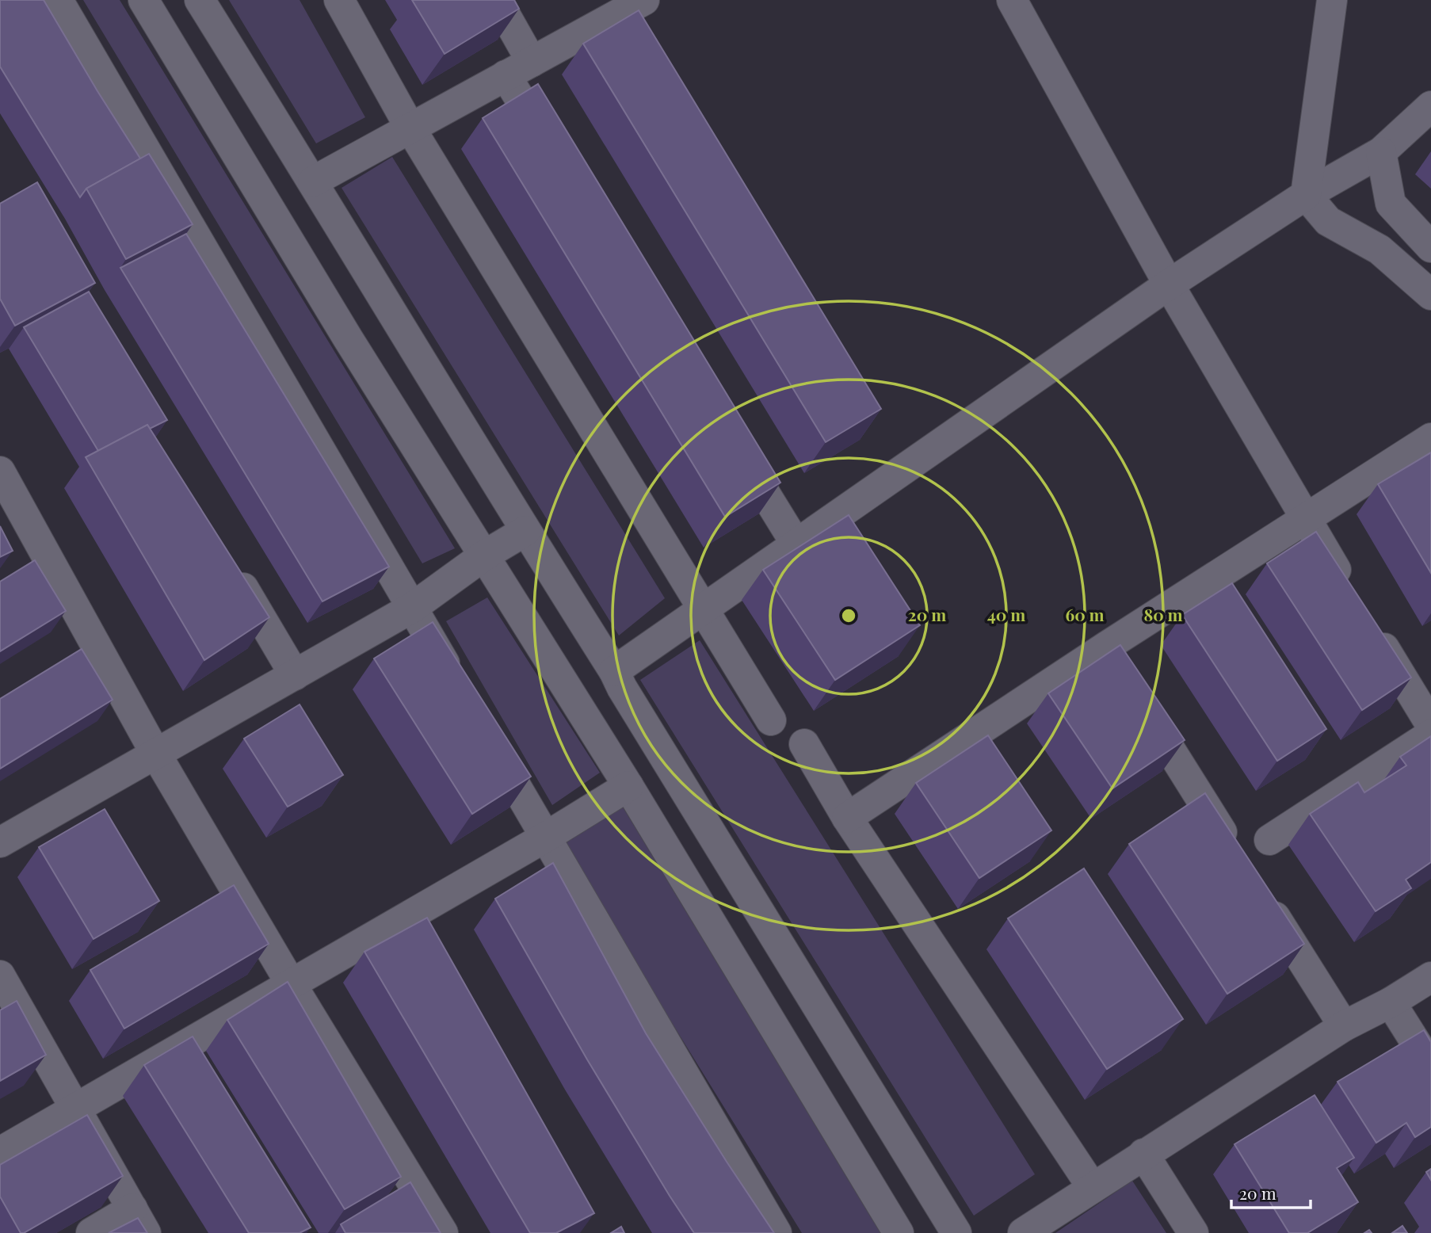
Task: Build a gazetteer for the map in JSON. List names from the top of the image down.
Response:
{
  "scale_bar": "20 m",
  "rings": [
    "20 m",
    "40 m",
    "60 m",
    "80 m"
  ]
}
